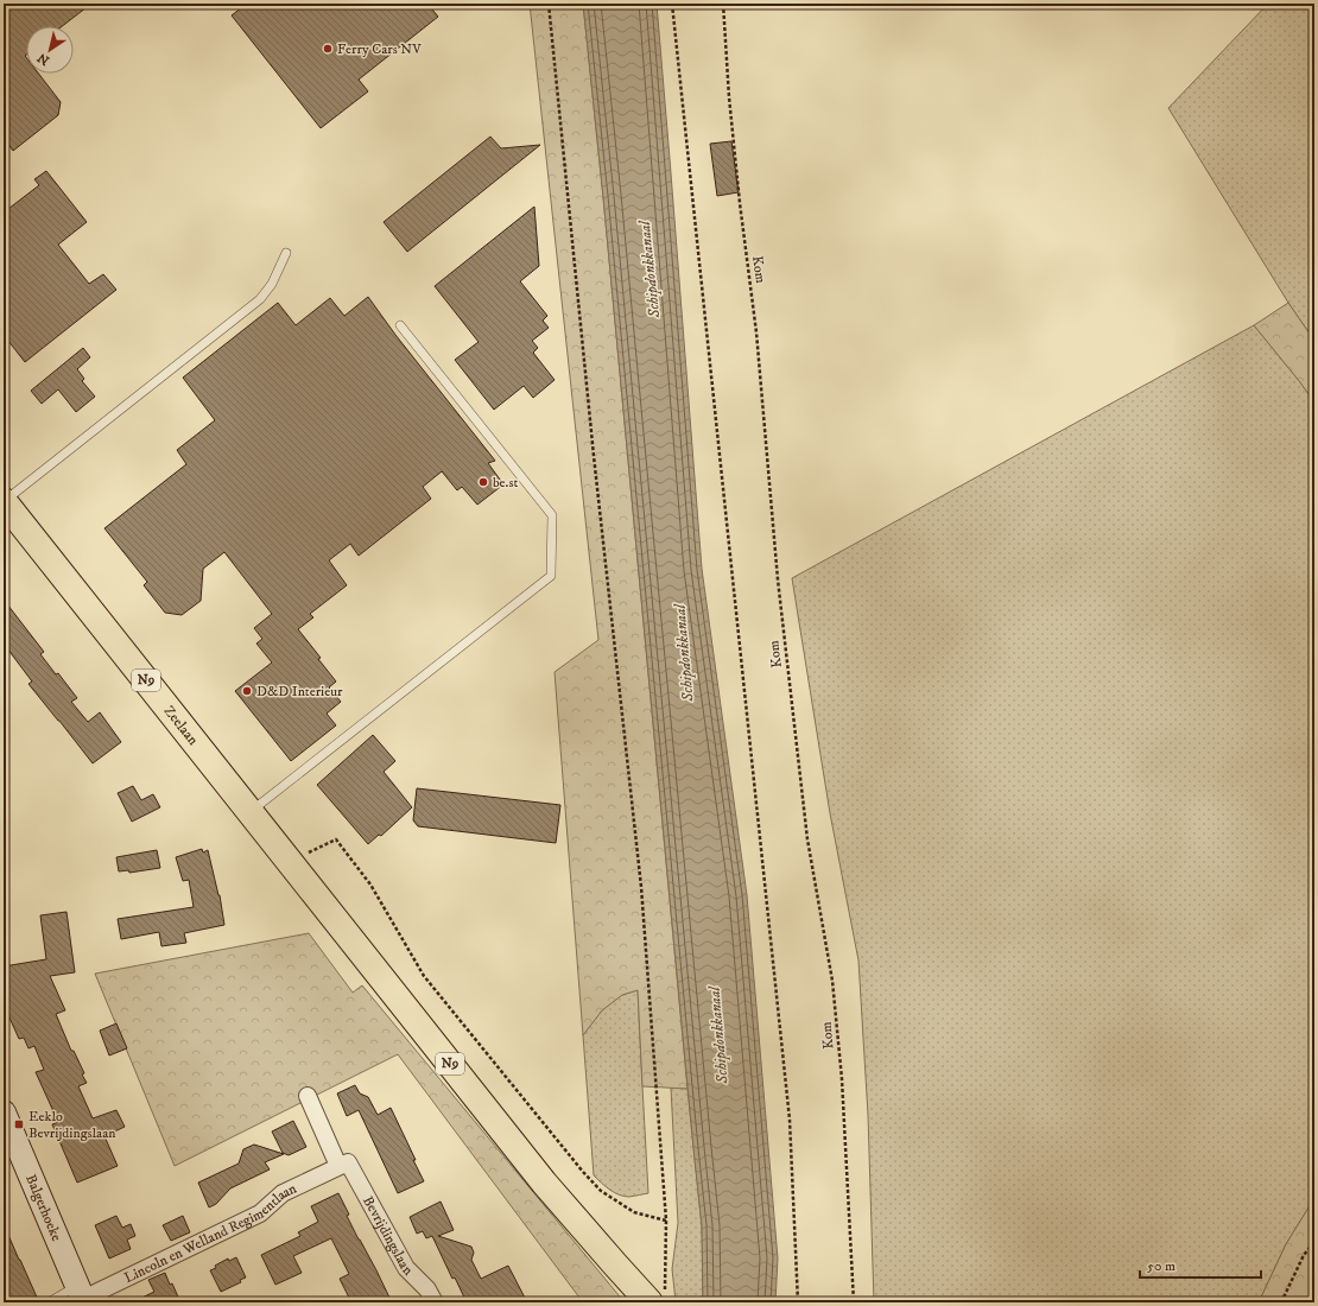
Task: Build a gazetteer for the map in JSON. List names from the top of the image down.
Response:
{
  "streets": {
    "main road": ["N9", "Zeelaan", "Balgerhoeke"],
    "street": ["Lincoln en Welland Regimentlaan", "Bevrijdingslaan"],
    "path": ["Kom"]
  },
  "crossings": [
    ["N9", "Zeelaan"],
    ["Balgerhoeke", "Lincoln en Welland Regimentlaan"],
    ["Lincoln en Welland Regimentlaan", "Bevrijdingslaan"]
  ],
  "water": ["Schipdonkkanaal"],
  "places": {
    "other": ["Ferry Cars NV", "be.st", "D&D Interieur"],
    "transit": ["Eeklo Bevrijdingslaan"]
  },
  "scale_bar": "50 m",
  "north": "bottom left"
}
